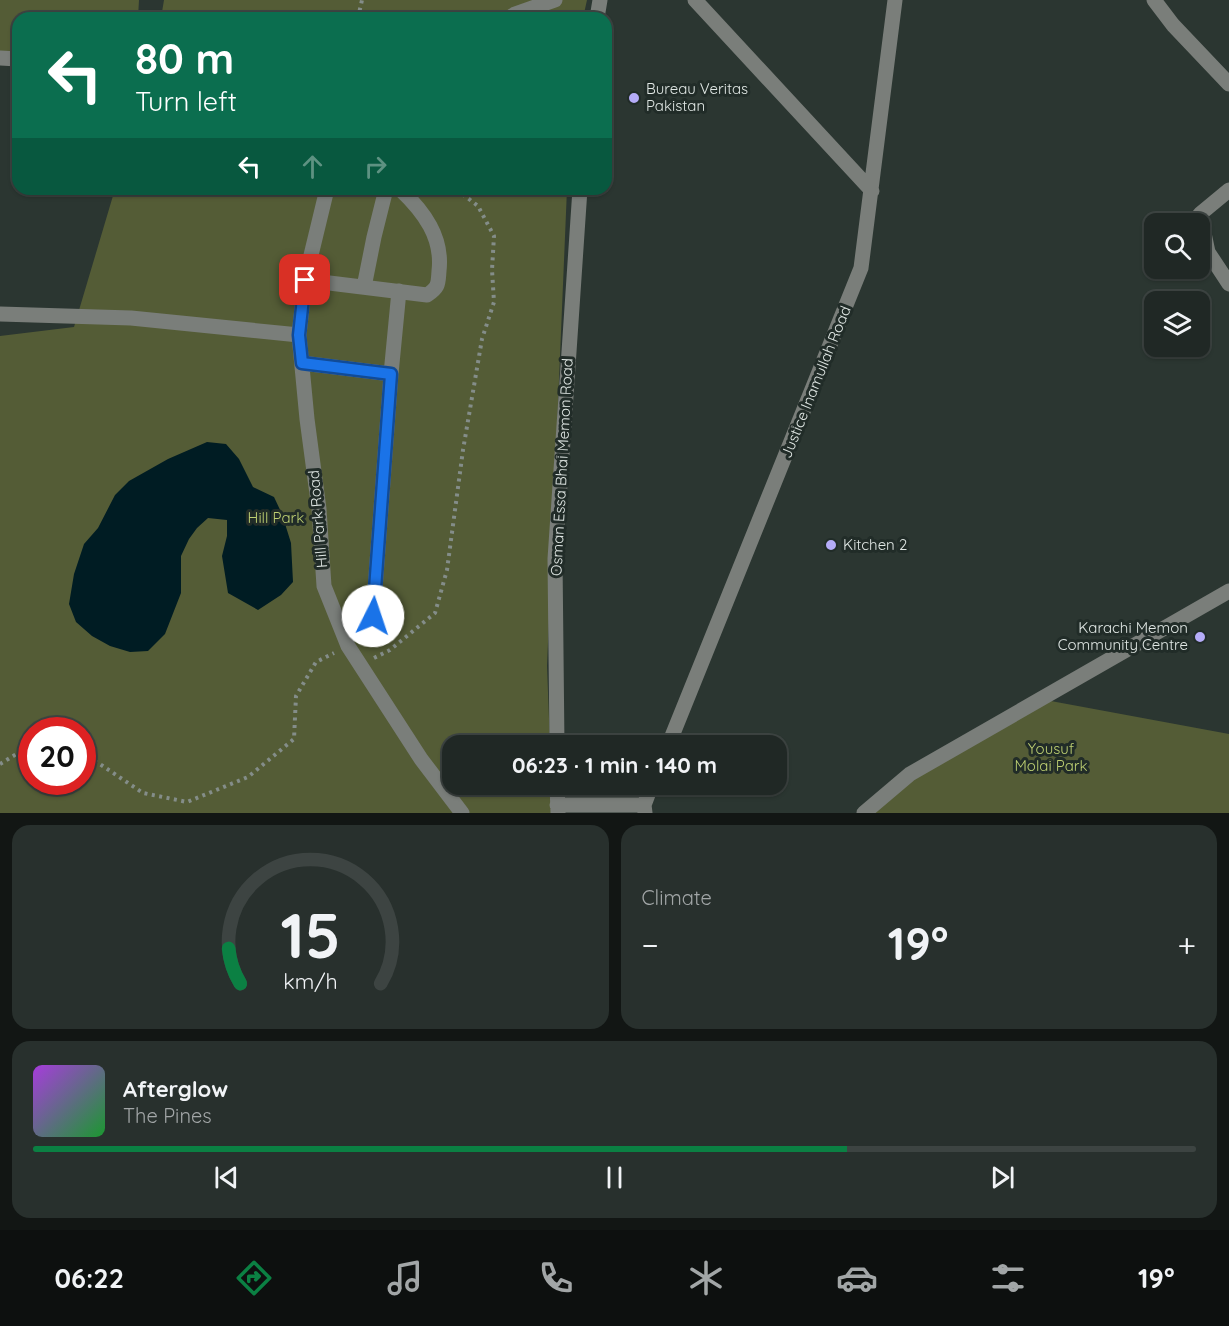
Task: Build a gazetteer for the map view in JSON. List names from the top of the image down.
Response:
{
  "streets": {
    "street": ["Justice Inamullah Road", "Osman Essa Bhai Memon Road", "Hill Park Road"]
  },
  "parks": ["Hill Park", "Yousuf Molai Park"],
  "places": ["Bureau Veritas Pakistan", "Kitchen 2", "Karachi Memon Community Centre"],
  "page": {
    "turn": ["80 m", "Turn left"],
    "limit": "20",
    "trip": "06:23 · 1 min · 140 m",
    "tile": "Climate",
    "heat": ["−", "19°", "+"],
    "song": ["Afterglow", "The Pines"],
    "tabs": ["06:22", "19°"],
    "gauge": ["15", "km/h"]
  }
}
